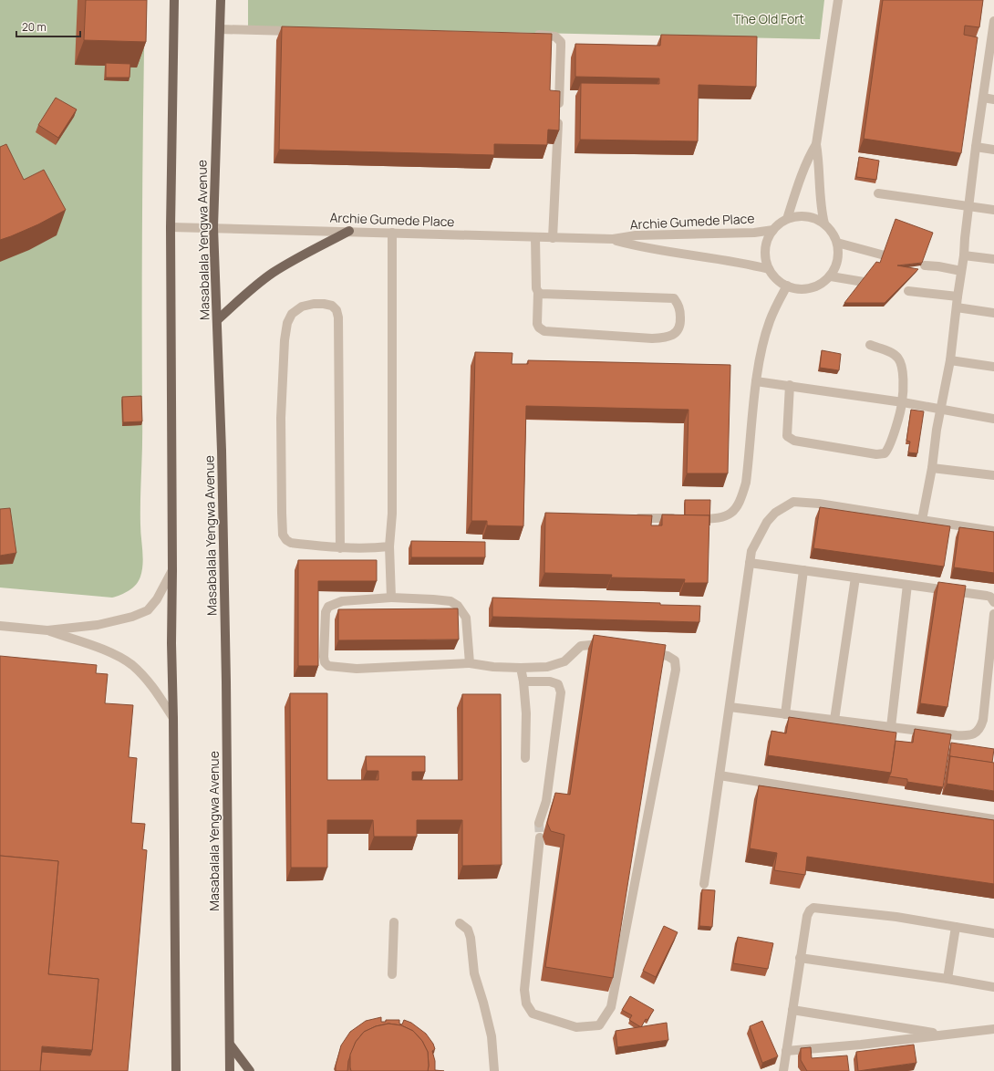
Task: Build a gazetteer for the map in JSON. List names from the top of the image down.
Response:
{
  "streets": {
    "main road": ["Masabalala Yengwa Avenue"],
    "street": ["Archie Gumede Place"]
  },
  "crossings": [
    ["Archie Gumede Place", "Masabalala Yengwa Avenue"]
  ],
  "parks": ["The Old Fort"],
  "scale_bar": "20 m"
}
